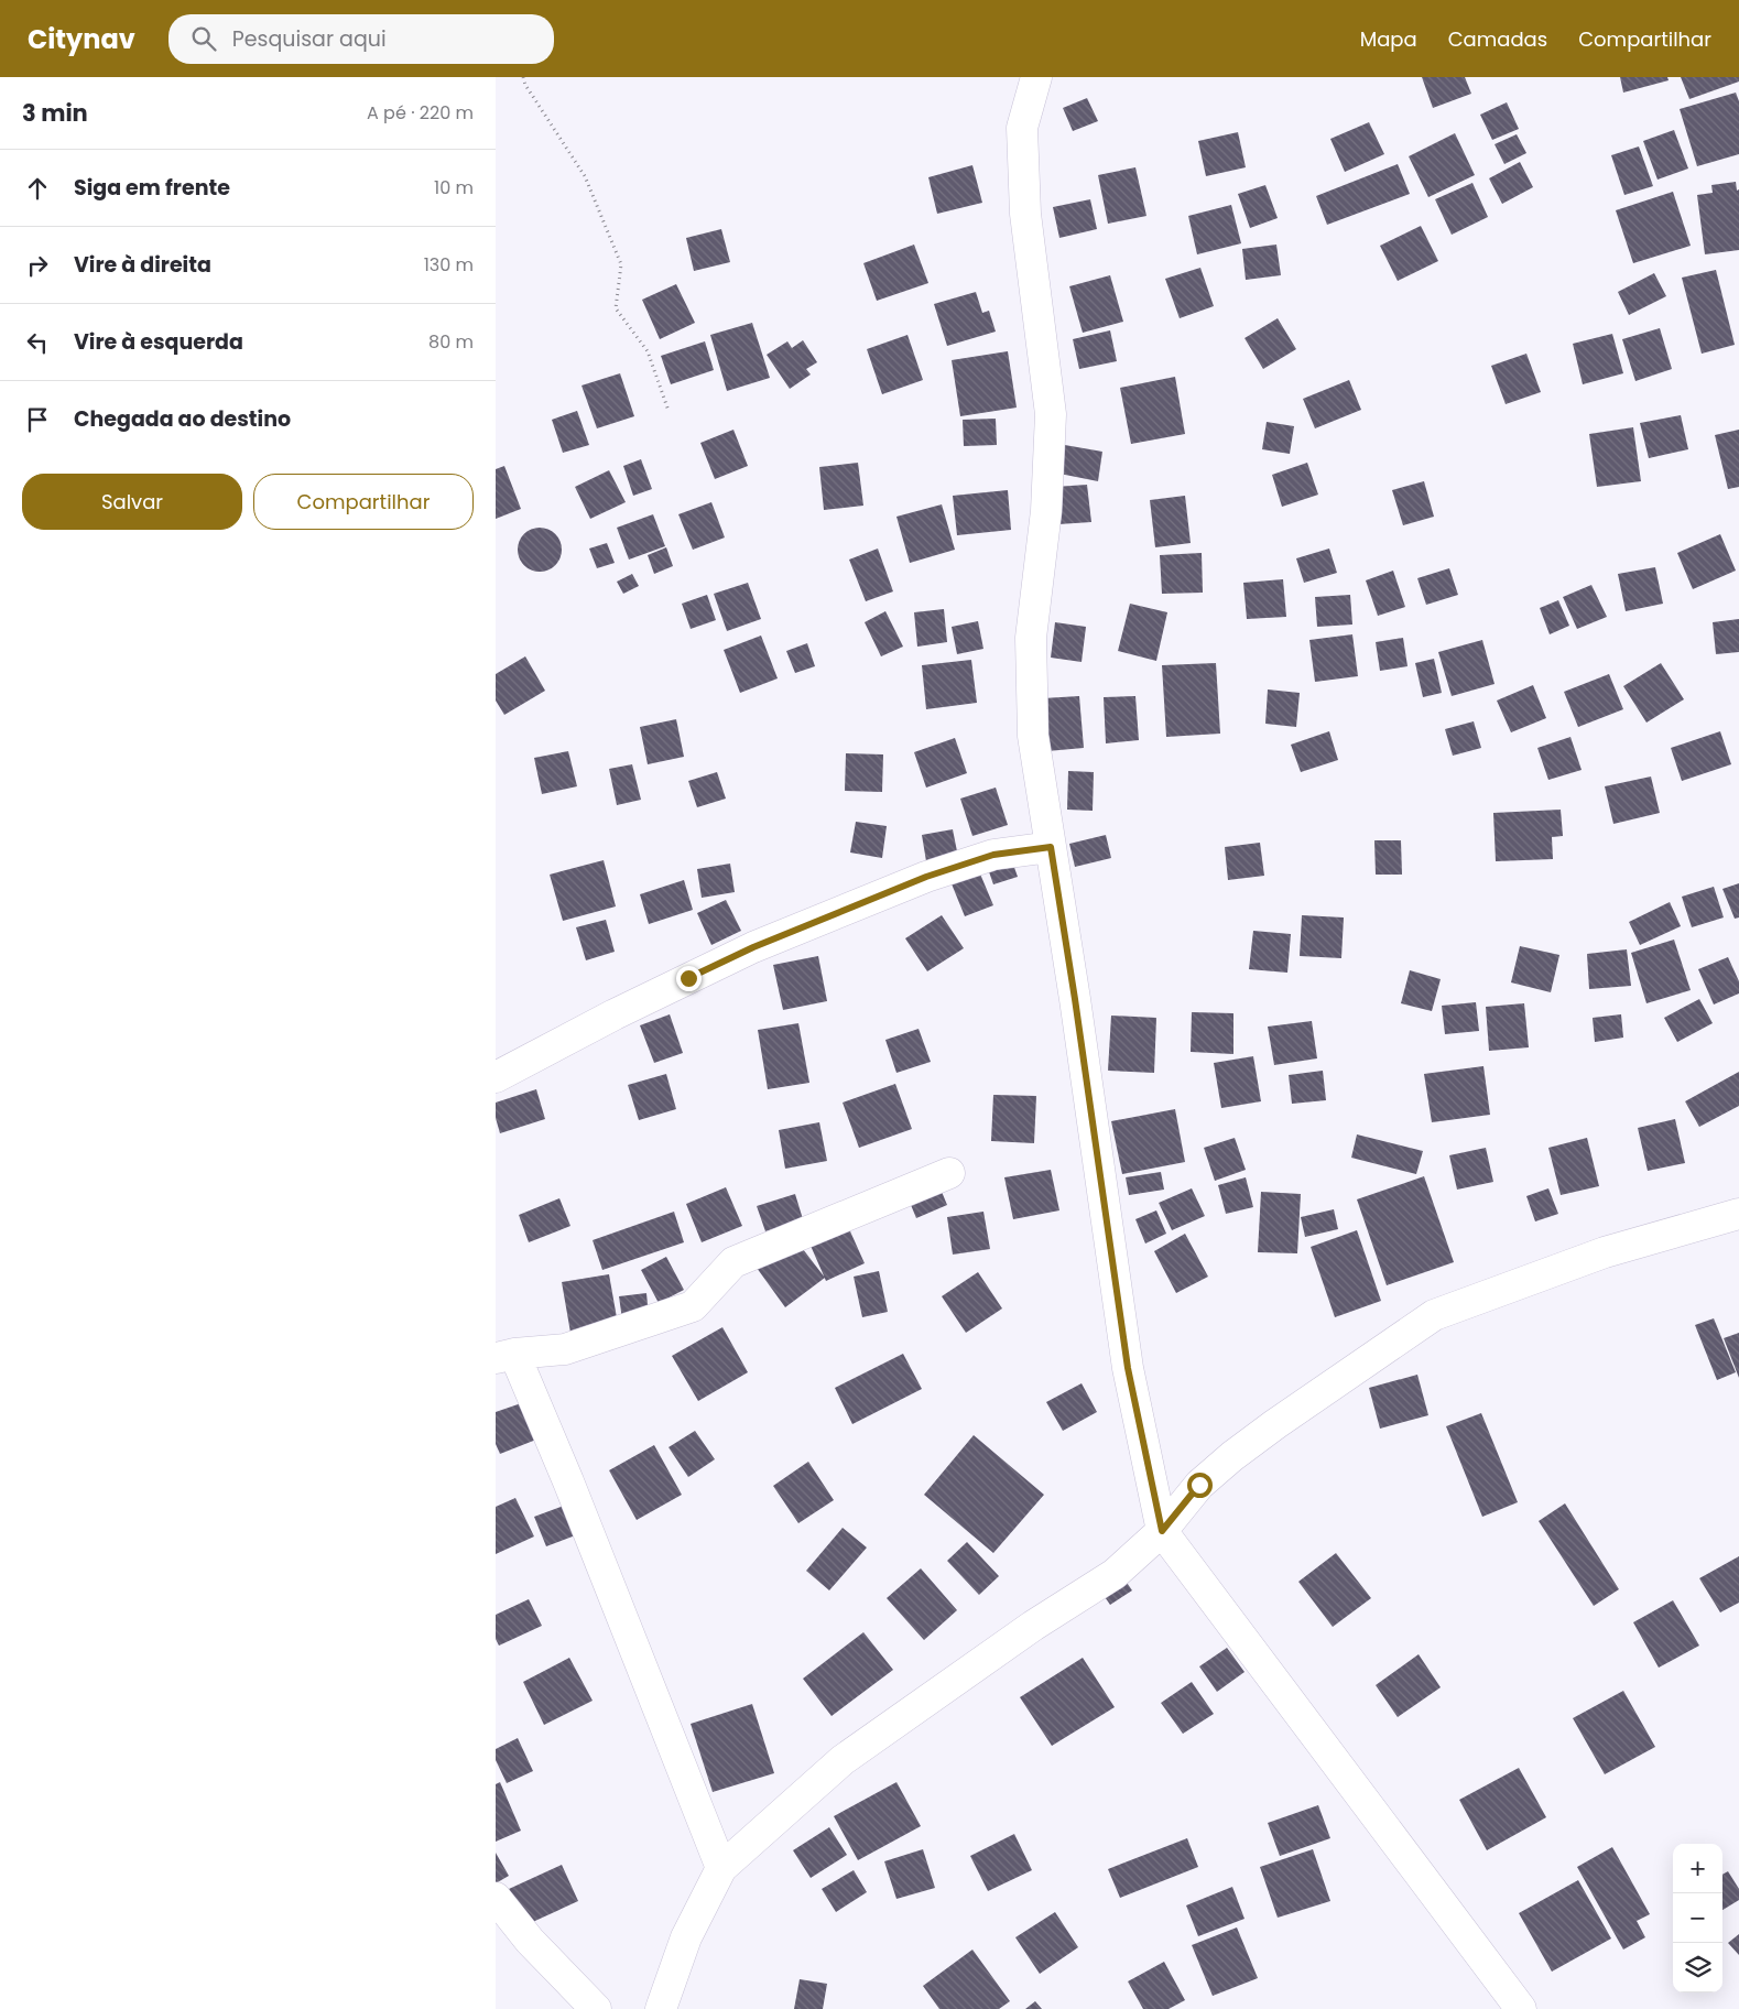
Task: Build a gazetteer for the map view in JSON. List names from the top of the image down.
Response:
{
  "page": {
    "header": "Citynav",
    "search": "Pesquisar aqui",
    "nav": ["Mapa", "Camadas", "Compartilhar"],
    "heading": ["3 min", "A pé · 220 m"],
    "list": [
      ["Siga em frente", "10 m"],
      ["Vire à direita", "130 m"],
      ["Vire à esquerda", "80 m"],
      "Chegada ao destino"
    ],
    "buttons": ["Salvar", "Compartilhar"],
    "map_buttons": ["+", "−"]
  }
}
